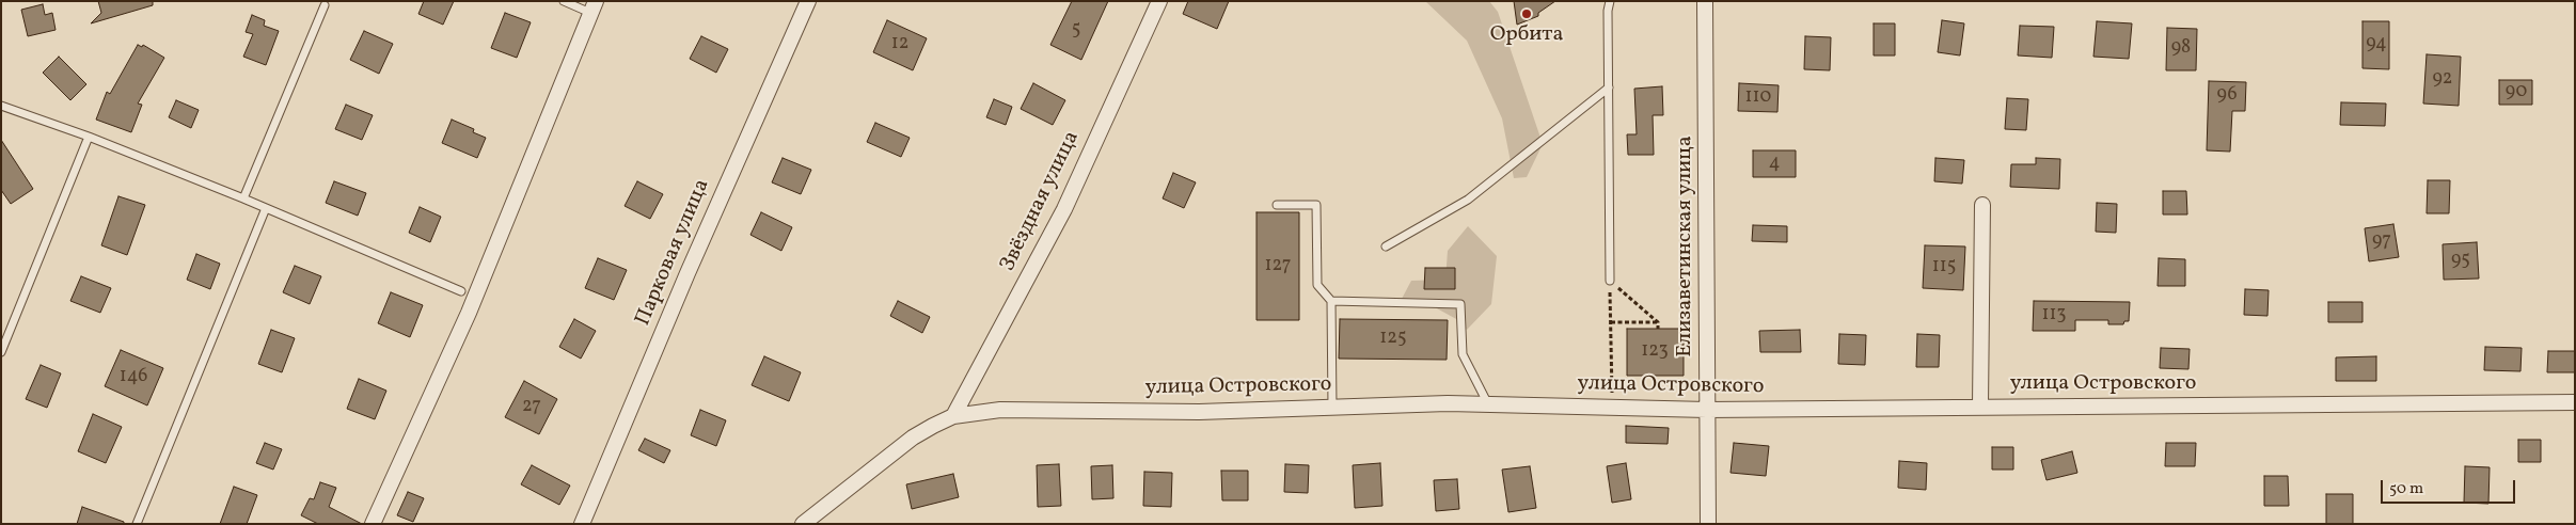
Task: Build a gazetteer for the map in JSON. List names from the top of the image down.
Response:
{
  "streets": {
    "street": [
      "Звёздная улица",
      "Елизаветинская улица",
      "Парковая улица",
      "улица Островского"
    ]
  },
  "crossings": [
    ["Звёздная улица", "улица Островского"],
    ["Елизаветинская улица", "улица Островского"]
  ],
  "places": ["Орбита"],
  "house_numbers": [
    "5",
    "12",
    "94",
    "98",
    "92",
    "90",
    "96",
    "110",
    "4",
    "97",
    "95",
    "127",
    "115",
    "113",
    "125",
    "123",
    "146",
    "27"
  ],
  "scale_bar": "50 m"
}
